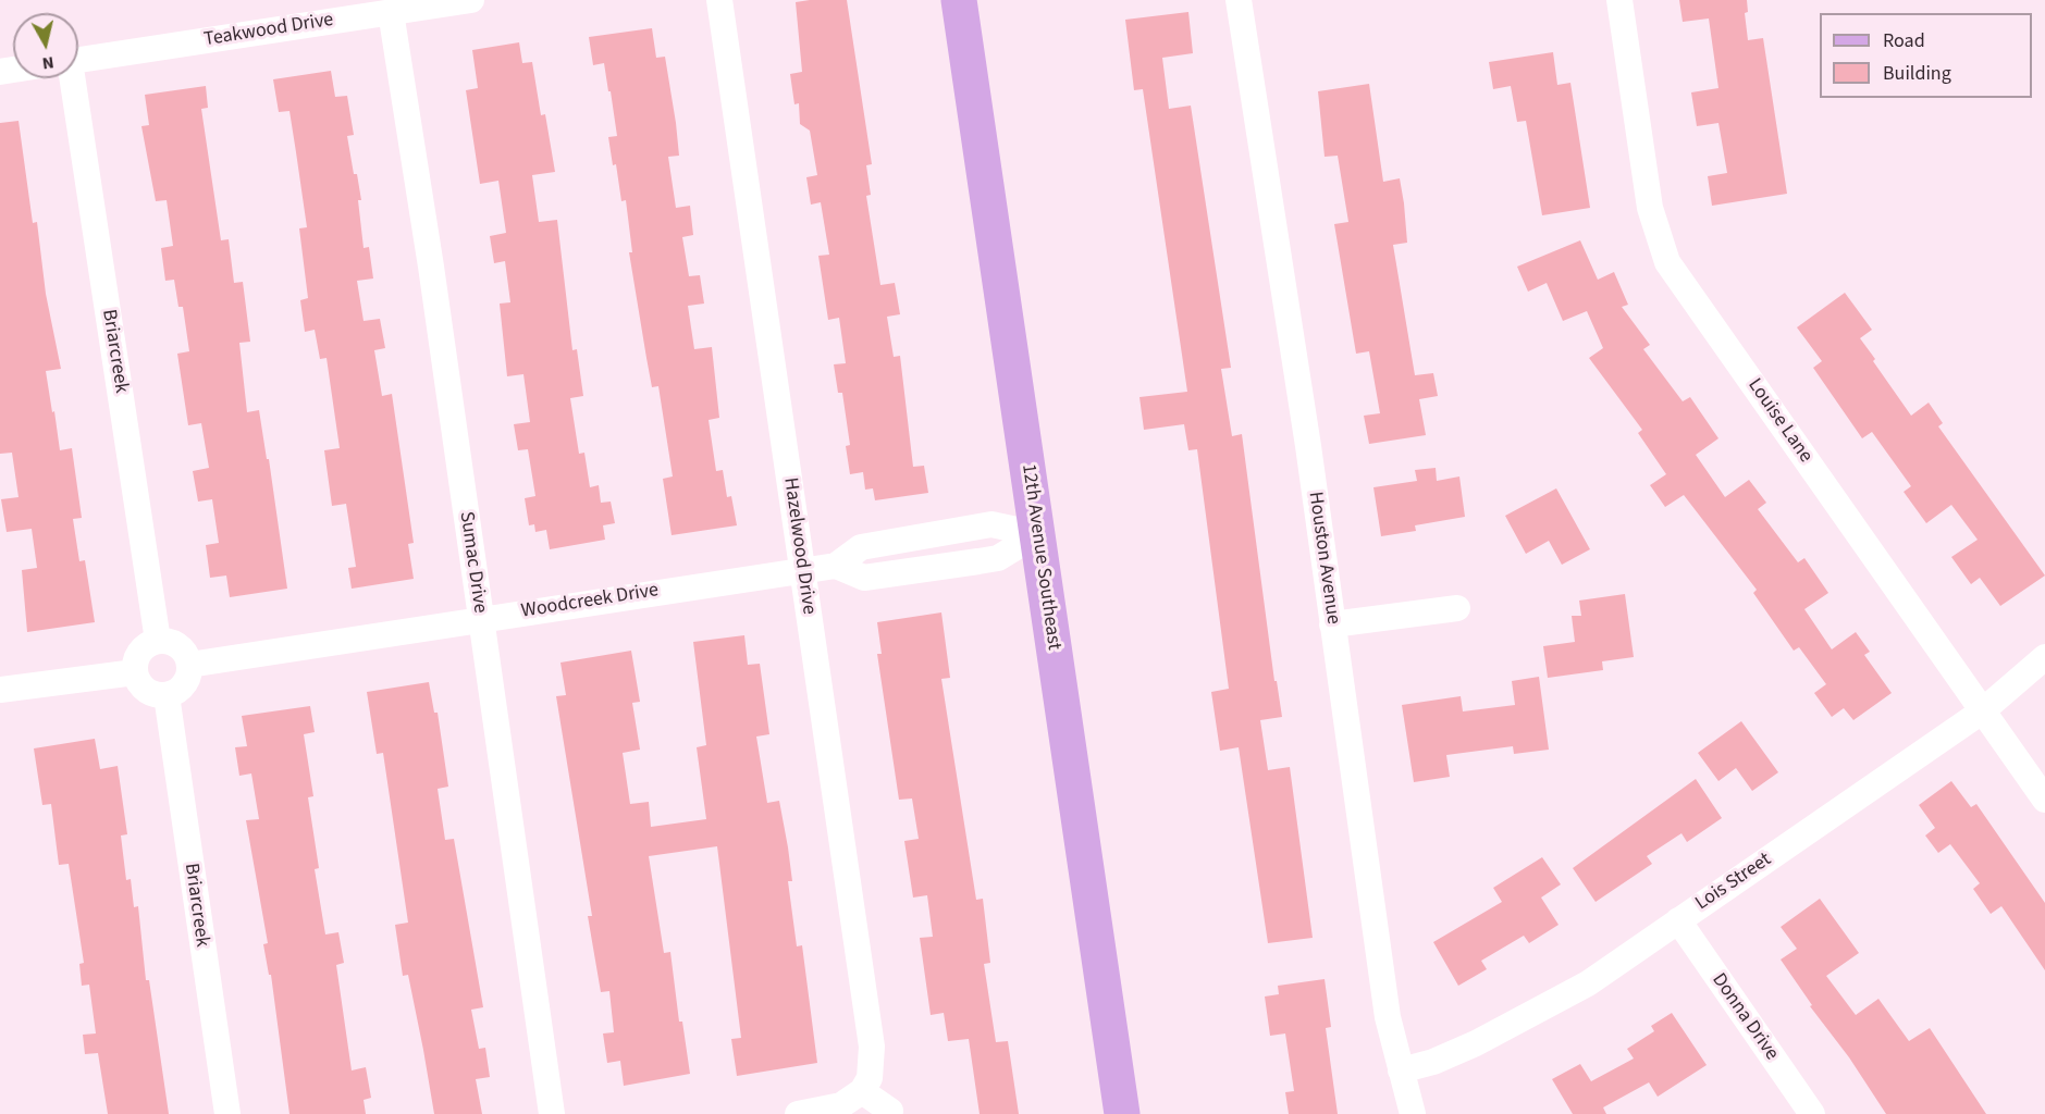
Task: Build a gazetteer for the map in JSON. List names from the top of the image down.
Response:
{
  "streets": {
    "main road": ["12th Avenue Southeast"],
    "street": [
      "Teakwood Drive",
      "Briarcreek",
      "Louise Lane",
      "Hazelwood Drive",
      "Houston Avenue",
      "Sumac Drive",
      "Woodcreek Drive",
      "Lois Street",
      "Donna Drive"
    ]
  },
  "crossings": [
    ["Teakwood Drive", "Sumac Drive"],
    ["Briarcreek", "Woodcreek Drive"],
    ["Louise Lane", "Lois Street"],
    ["Hazelwood Drive", "Woodcreek Drive"],
    ["12th Avenue Southeast", "Woodcreek Drive"],
    ["Houston Avenue", "Lois Street"],
    ["Sumac Drive", "Woodcreek Drive"],
    ["Lois Street", "Donna Drive"]
  ],
  "legend": ["Road", "Building"],
  "north": "bottom"
}
